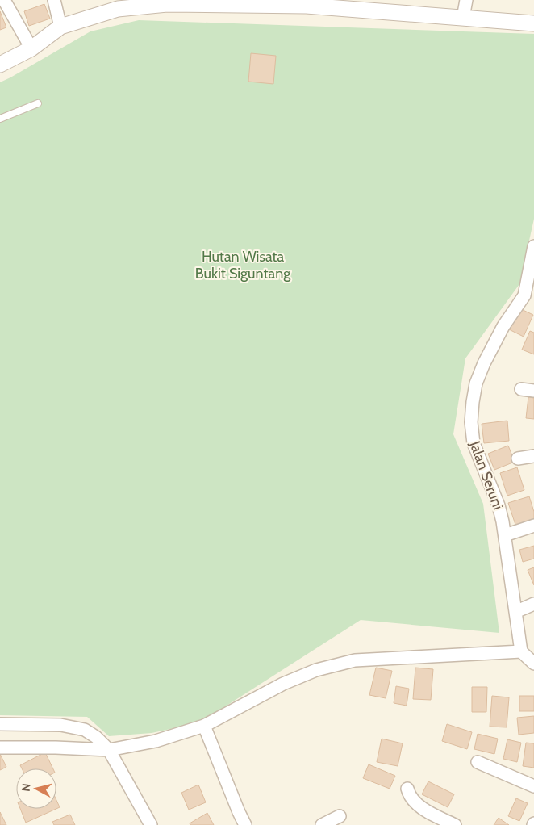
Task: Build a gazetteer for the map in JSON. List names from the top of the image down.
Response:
{
  "streets": {
    "street": ["Jalan Seruni"]
  },
  "parks": ["Hutan Wisata Bukit Siguntang"],
  "north": "left"
}
